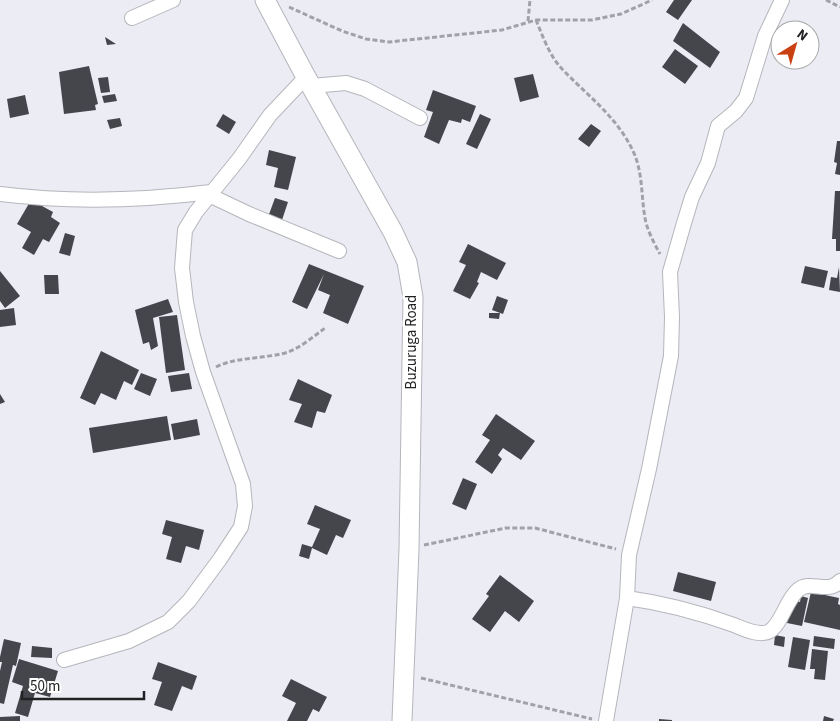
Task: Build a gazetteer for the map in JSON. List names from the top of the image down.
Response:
{
  "streets": {
    "main road": ["Buzuruga Road"]
  },
  "scale_bar": "50 m",
  "north": "top right"
}
